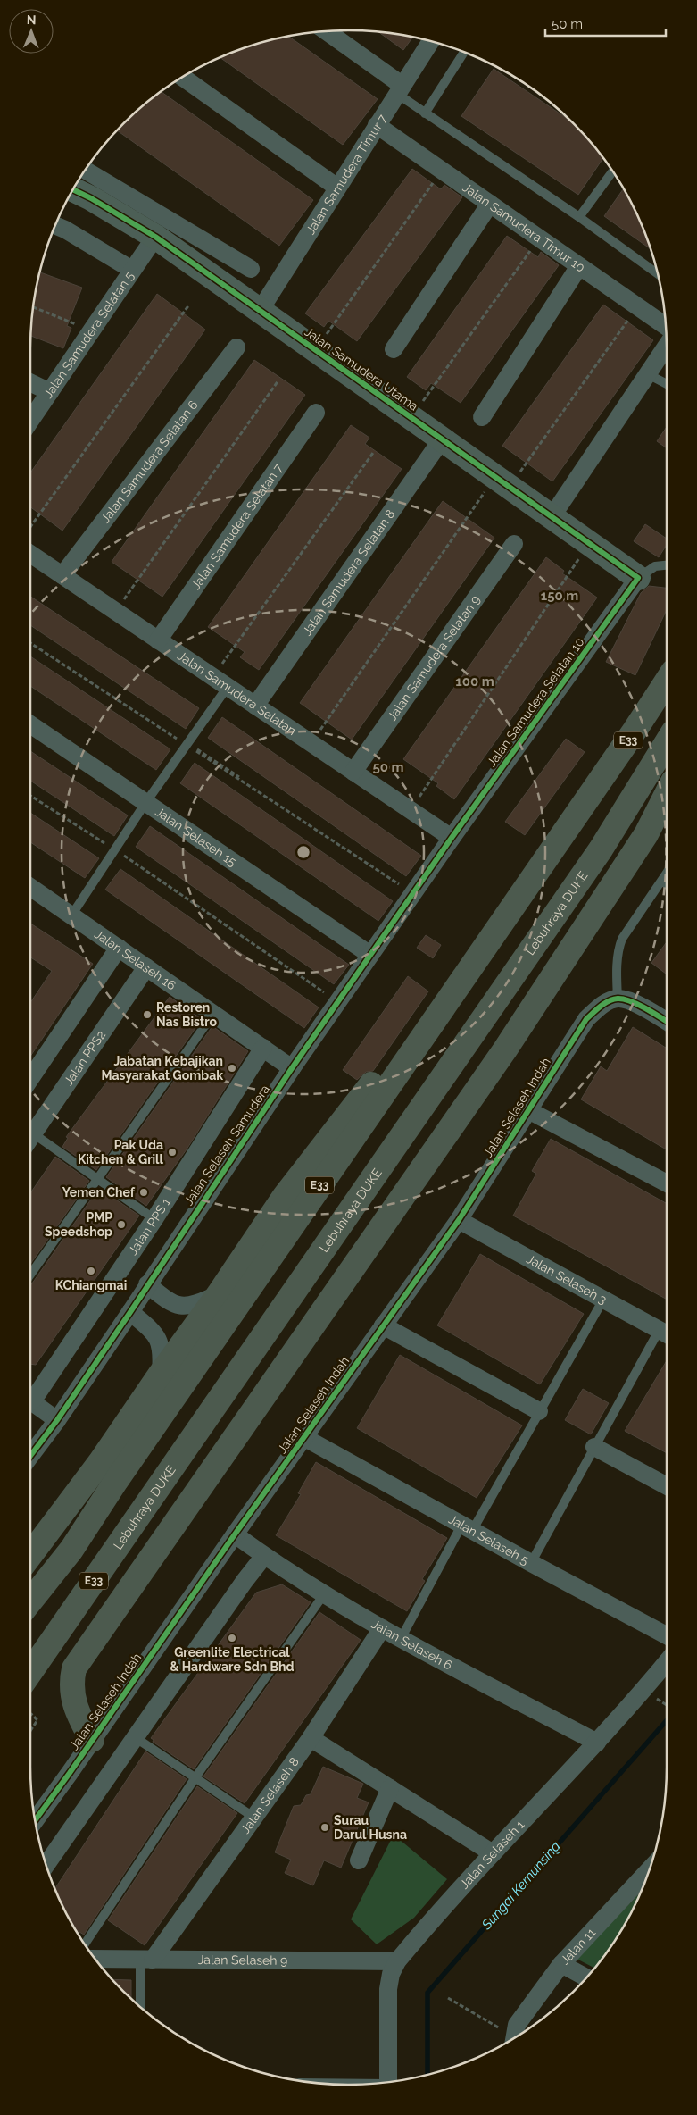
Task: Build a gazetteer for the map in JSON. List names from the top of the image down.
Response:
{
  "streets": {
    "highway": ["E33", "Lebuhraya DUKE"],
    "street": [
      "Jalan Samudera Timur 7",
      "Jalan Samudera Timur 10",
      "Jalan Samudera Selatan 5",
      "Jalan Samudera Utama",
      "Jalan Samudera Selatan 6",
      "Jalan Samudera Selatan 7",
      "Jalan Samudera Selatan 8",
      "Jalan Samudera Selatan 9",
      "Jalan Samudera Selatan",
      "Jalan Samudera Selatan 10",
      "Jalan Selaseh 15",
      "Jalan Selaseh 16",
      "Jalan PPS2",
      "Jalan Selaseh Indah",
      "Jalan Selaseh Samudera",
      "Jalan PPS 1",
      "Jalan Selaseh 3",
      "Jalan Selaseh 5",
      "Jalan Selaseh 6",
      "Jalan Selaseh 8",
      "Jalan Selaseh 1",
      "Jalan 11",
      "Jalan Selaseh 9"
    ]
  },
  "crossings": [
    ["Jalan Samudera Timur 7", "Jalan Samudera Timur 10"],
    ["Jalan Samudera Timur 7", "Jalan Samudera Utama"],
    ["Jalan Samudera Selatan 5", "Jalan Samudera Utama"],
    ["Jalan Samudera Utama", "Jalan Samudera Selatan 8"],
    ["Jalan Samudera Utama", "Jalan Samudera Selatan 10"],
    ["Jalan Samudera Selatan 6", "Jalan Samudera Selatan"],
    ["Jalan Samudera Selatan 7", "Jalan Samudera Selatan"],
    ["Jalan Samudera Selatan 8", "Jalan Samudera Selatan"],
    ["Jalan Samudera Selatan 9", "Jalan Samudera Selatan"],
    ["Jalan Samudera Selatan", "Jalan Samudera Selatan 10"],
    ["Jalan Samudera Selatan", "Jalan Selaseh Samudera"],
    ["Jalan Samudera Selatan 10", "Jalan Selaseh Samudera"],
    ["Jalan Selaseh 15", "Jalan Selaseh Samudera"],
    ["Jalan Selaseh 16", "Jalan PPS2"],
    ["Jalan Selaseh 16", "Jalan Selaseh Samudera"],
    ["Jalan Selaseh 16", "Jalan PPS 1"],
    ["Jalan Selaseh Indah", "Jalan Selaseh 3"],
    ["Jalan Selaseh Indah", "Jalan Selaseh 5"],
    ["Jalan Selaseh Indah", "Jalan Selaseh 6"],
    ["Jalan Selaseh 6", "Jalan Selaseh 8"],
    ["Jalan Selaseh 6", "Jalan Selaseh 1"],
    ["Jalan Selaseh 8", "Jalan Selaseh 9"],
    ["Jalan Selaseh 1", "Jalan Selaseh 9"]
  ],
  "water": ["Sungai Kemunsing"],
  "places": [
    "Restoren Nas Bistro",
    "Jabatan Kebajikan Masyarakat Gombak",
    "Pak Uda Kitchen & Grill",
    "Yemen Chef",
    "PMP Speedshop",
    "KChiangmai",
    "Greenlite Electrical & Hardware Sdn Bhd",
    "Surau Darul Husna"
  ],
  "scale_bar": "50 m",
  "north": "top",
  "rings": ["150 m", "100 m", "50 m"]
}
